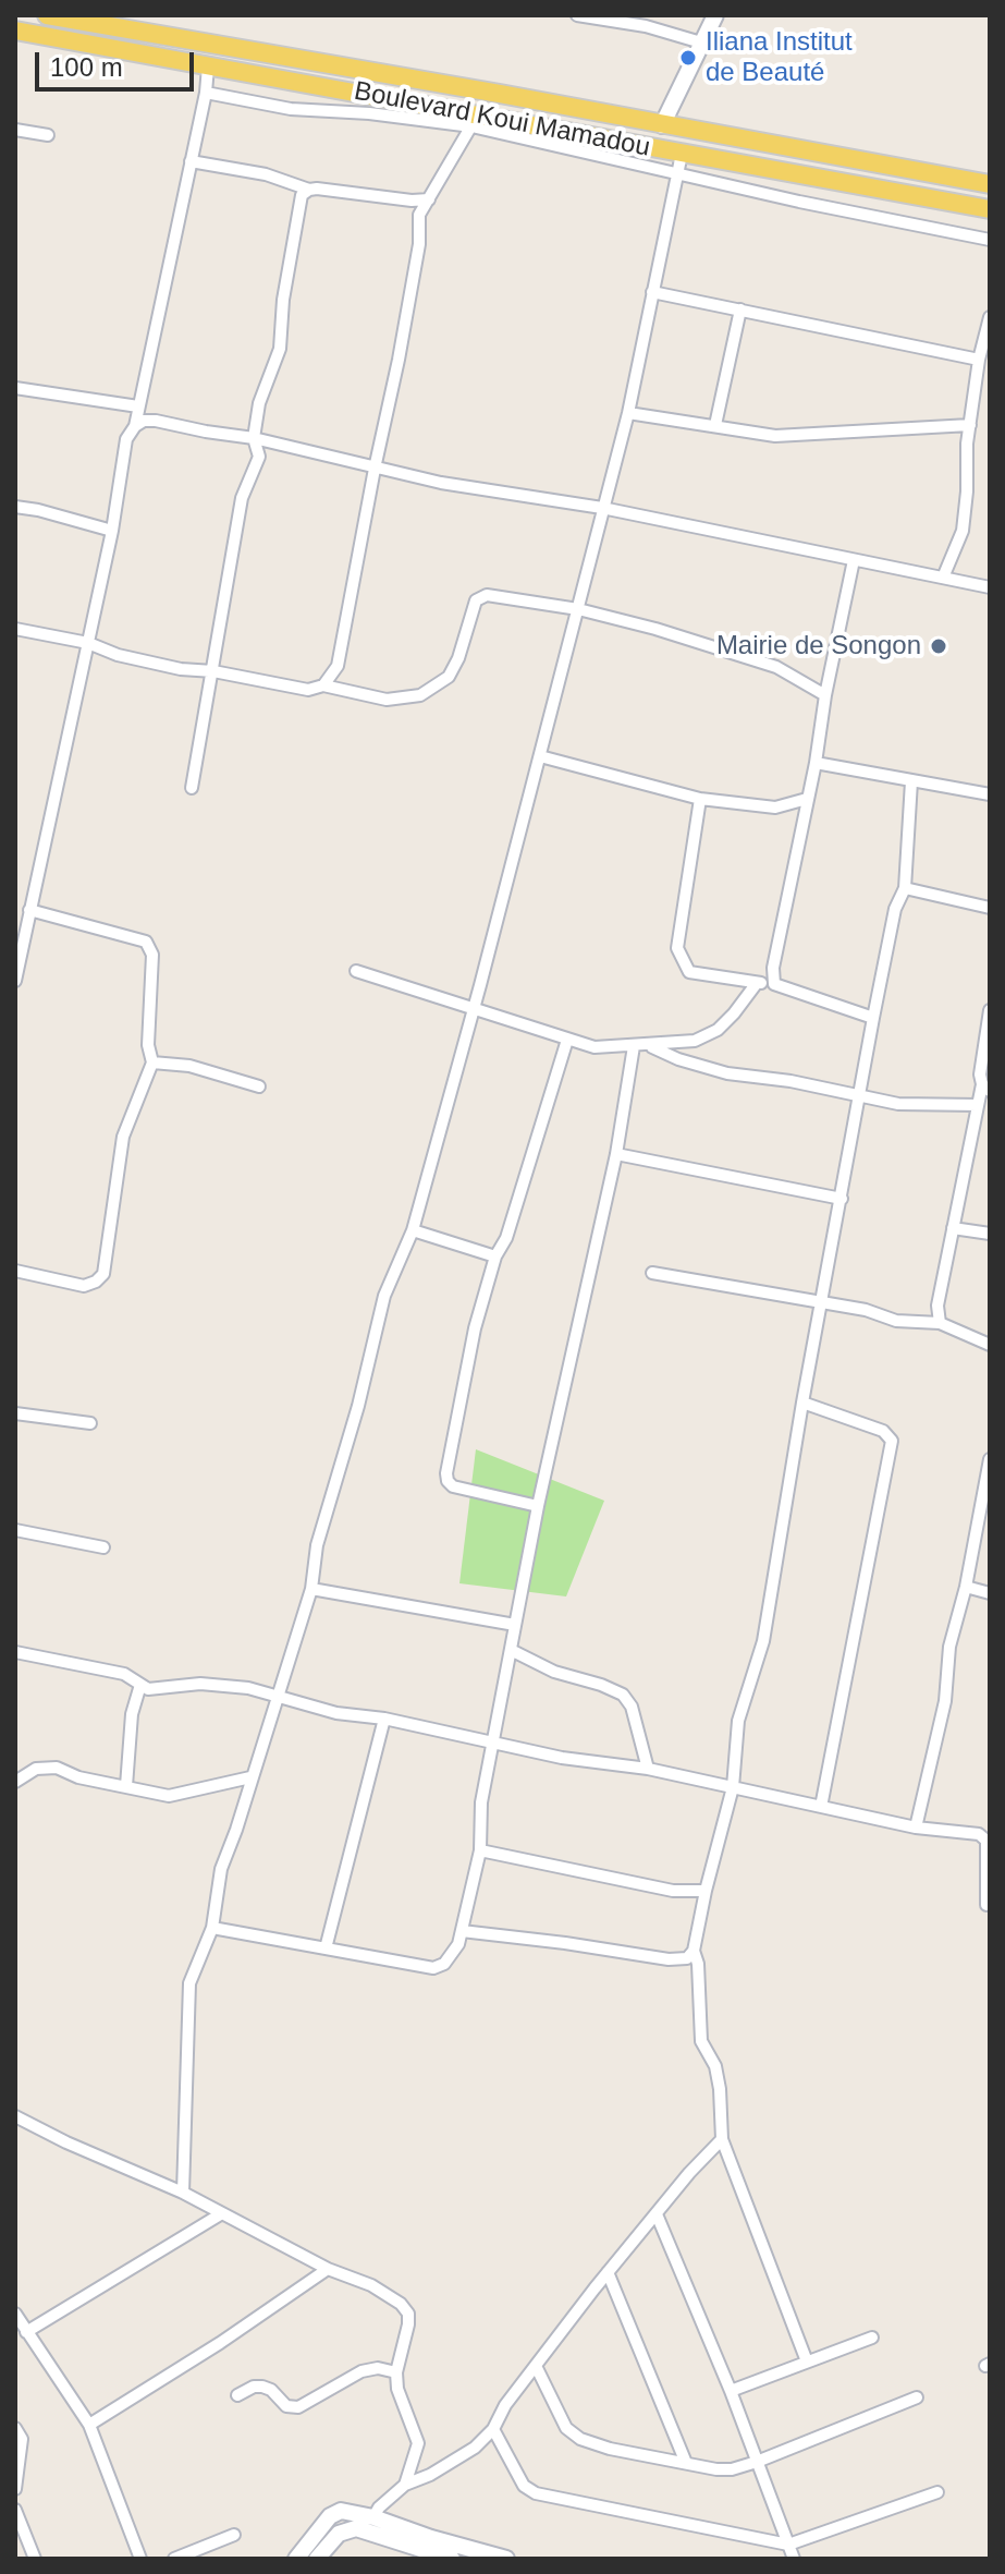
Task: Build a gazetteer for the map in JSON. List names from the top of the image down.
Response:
{
  "streets": {
    "main road": ["Boulevard Koui Mamadou"]
  },
  "places": ["Iliana Institut de Beauté", "Mairie de Songon"],
  "scale_bar": "100 m"
}
